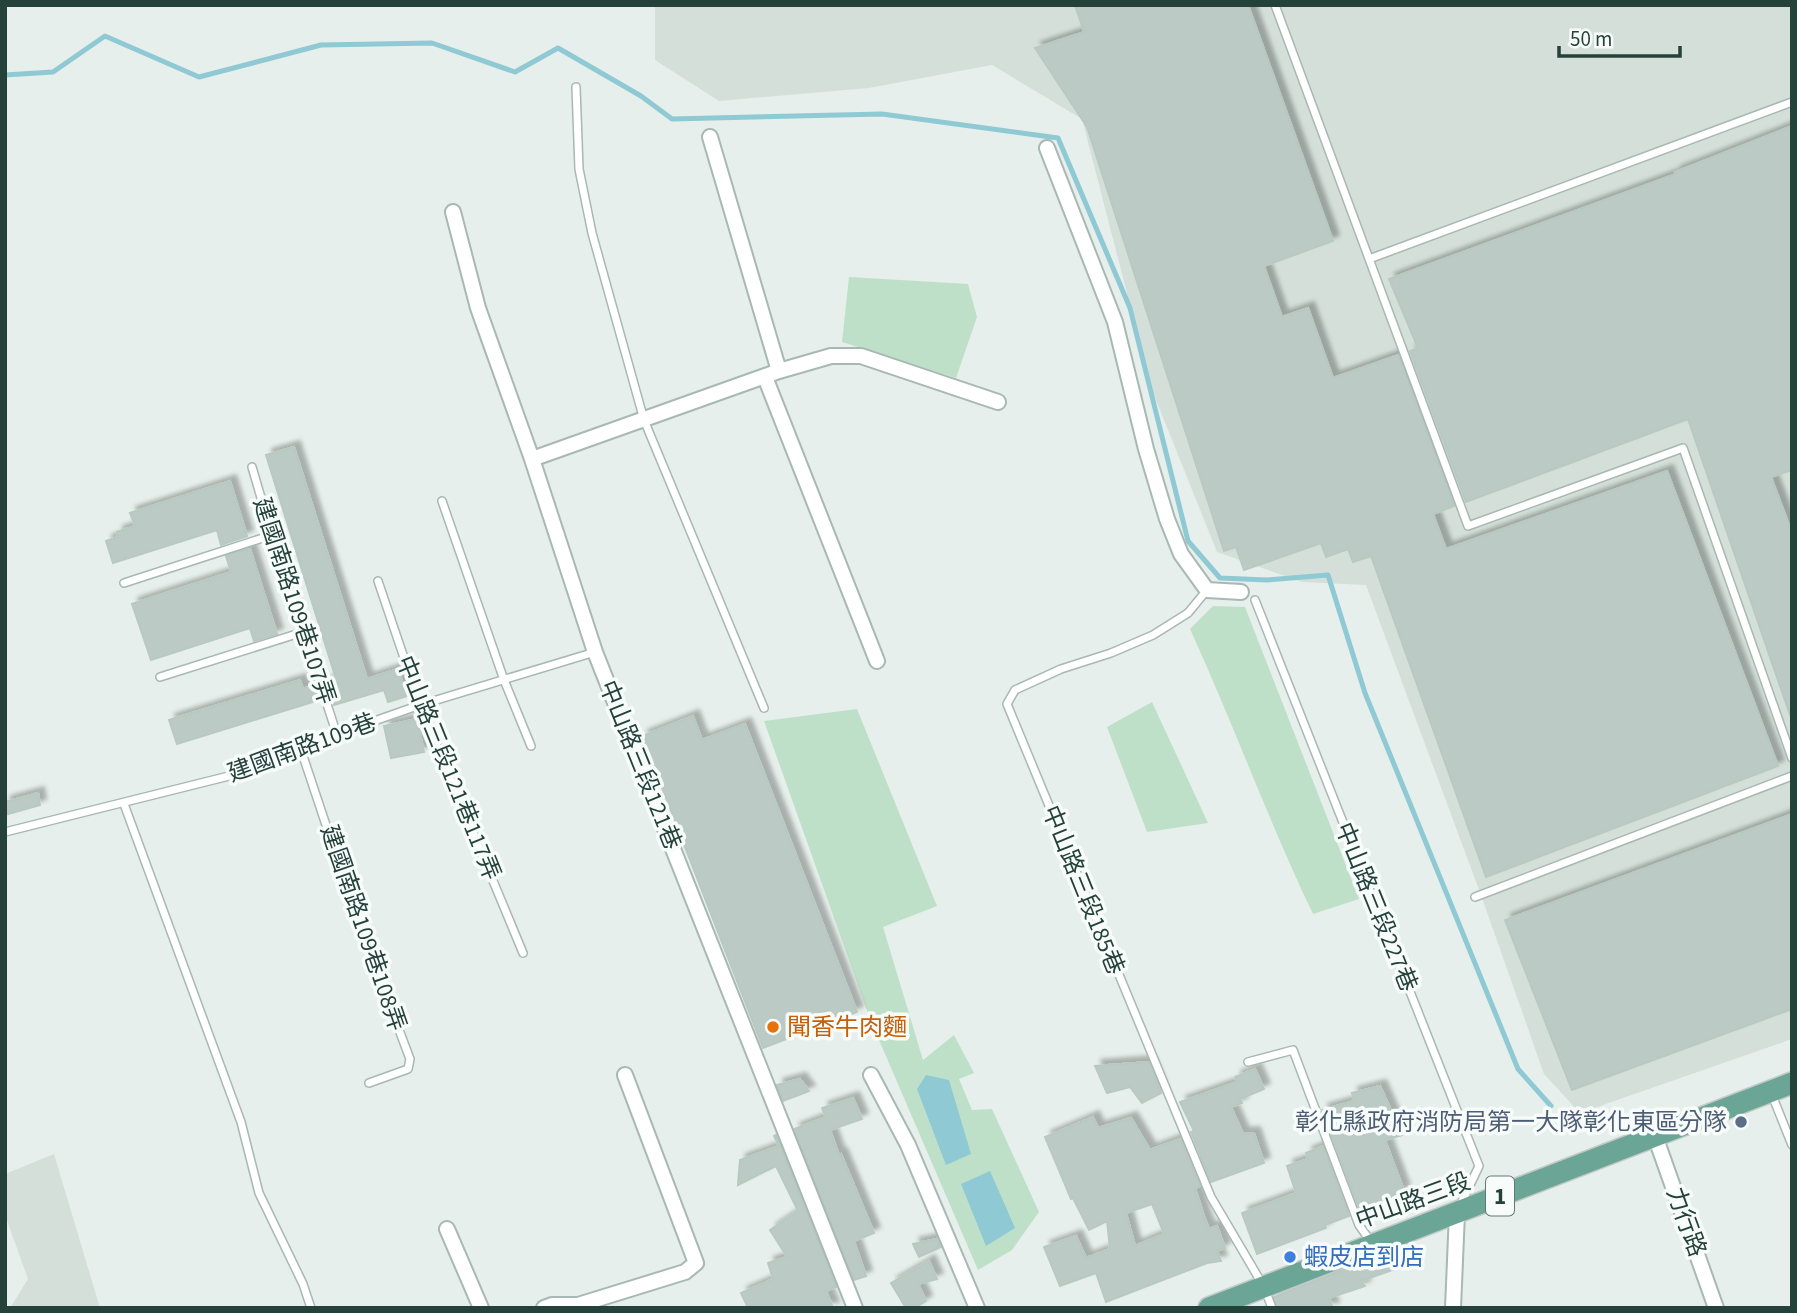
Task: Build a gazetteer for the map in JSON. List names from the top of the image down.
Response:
{
  "streets": {
    "main road": ["1", "中山路三段"],
    "street": ["中山路三段121巷", "力行路"],
    "lane": [
      "建國南路109巷107弄",
      "建國南路109巷",
      "中山路三段121巷117弄",
      "中山路三段185巷",
      "中山路三段227巷",
      "建國南路109巷108弄"
    ]
  },
  "crossings": [
    ["建國南路109巷107弄", "建國南路109巷"],
    ["建國南路109巷", "中山路三段121巷"],
    ["建國南路109巷", "中山路三段121巷117弄"],
    ["建國南路109巷", "建國南路109巷108弄"],
    ["中山路三段185巷", "中山路三段"],
    ["中山路三段227巷", "中山路三段"],
    ["中山路三段", "力行路"]
  ],
  "places": ["聞香牛肉麵", "彰化縣政府消防局第一大隊彰化東區分隊", "蝦皮店到店"],
  "scale_bar": "50 m"
}
